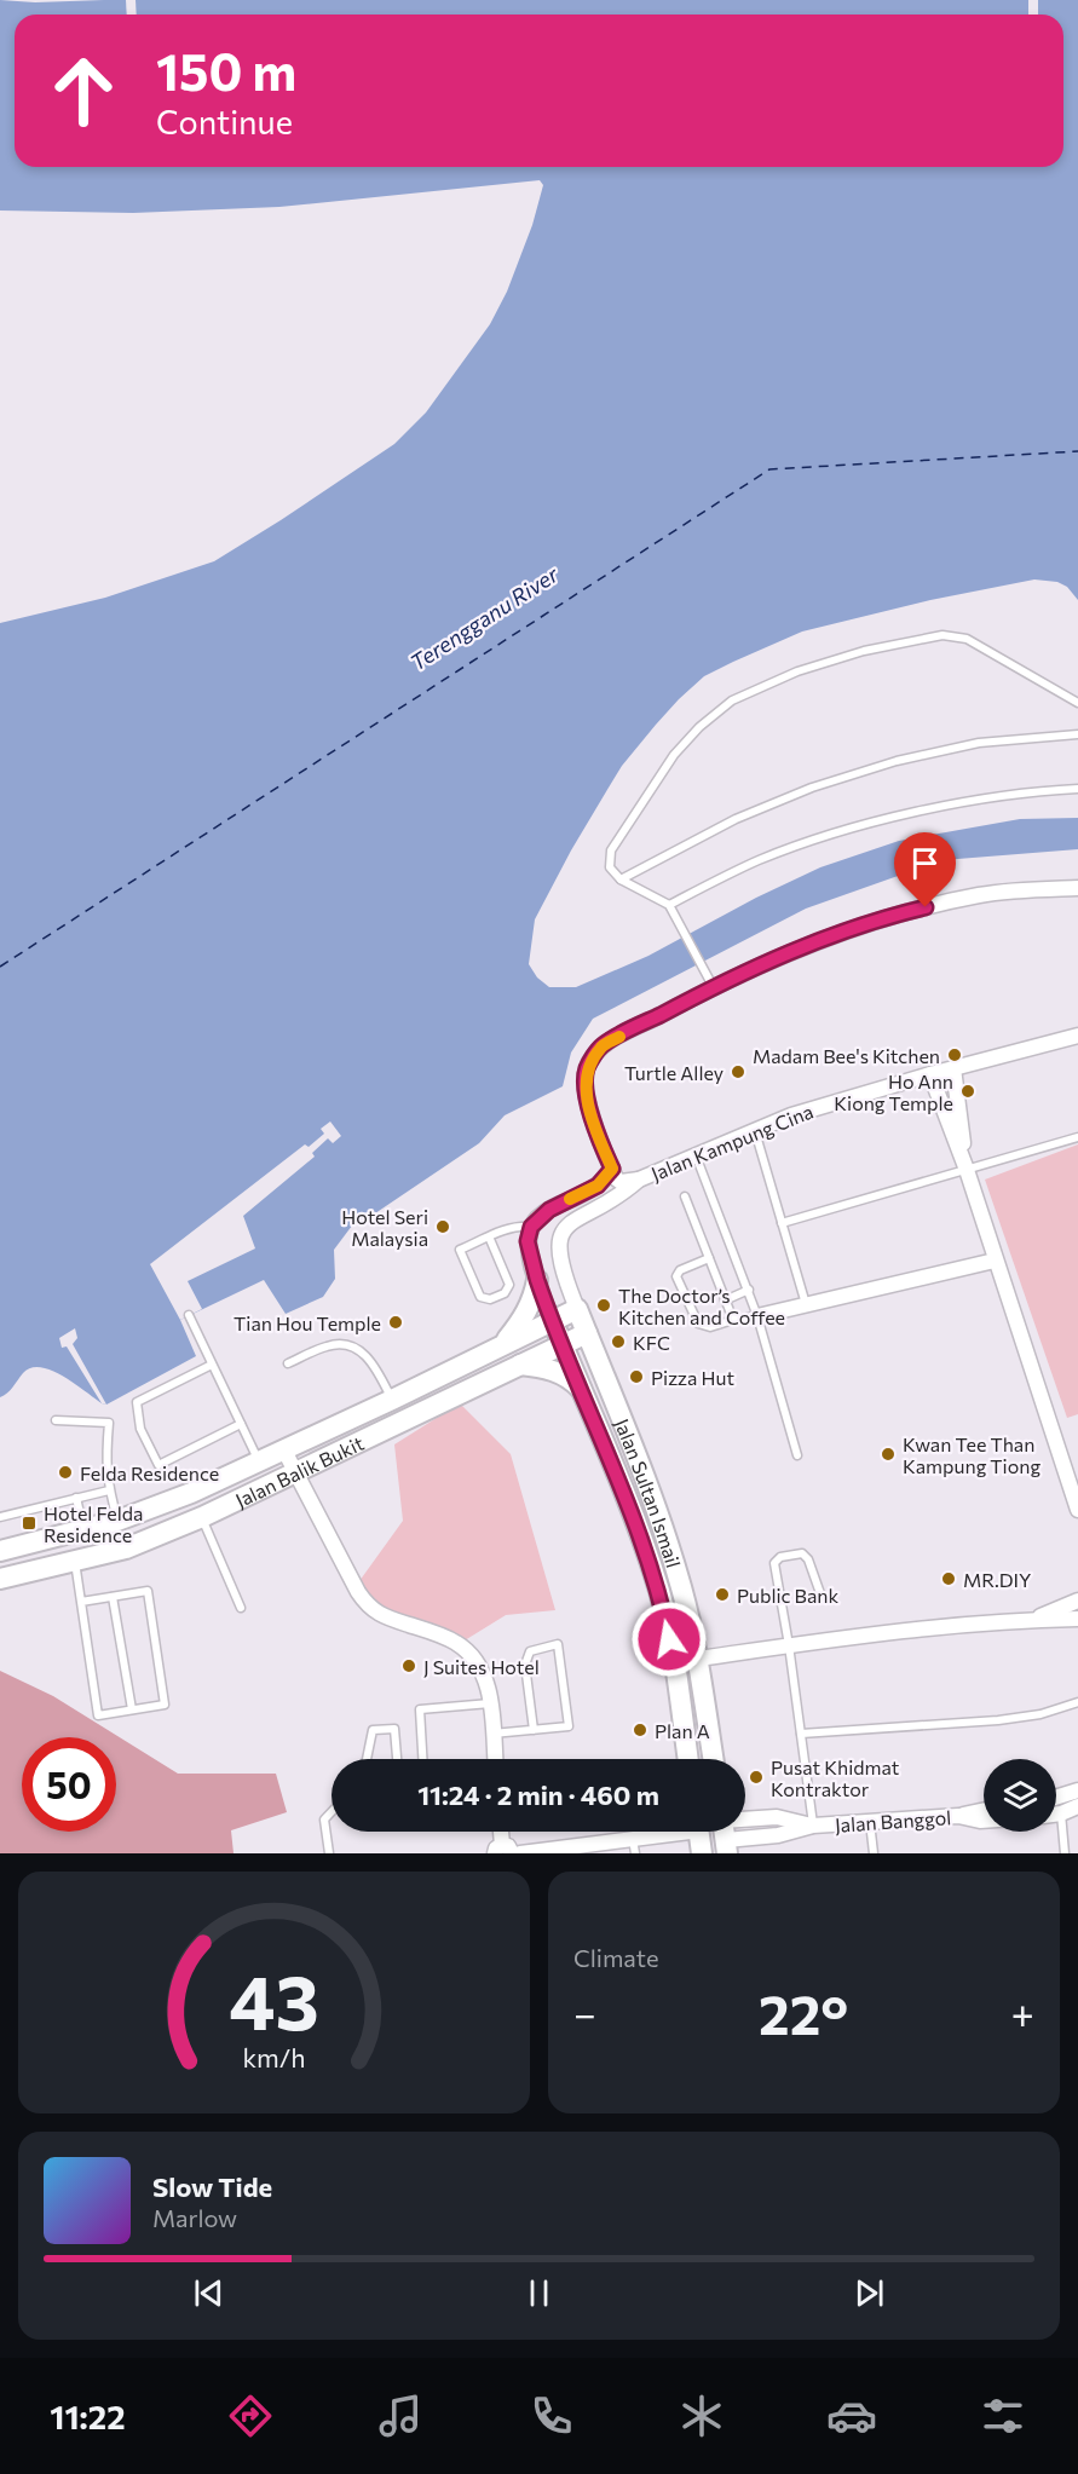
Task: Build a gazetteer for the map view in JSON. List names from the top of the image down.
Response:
{
  "streets": {
    "main road": ["Jalan Balik Bukit", "Jalan Sultan Ismail"],
    "street": ["Jalan Kampung Cina", "Jalan Banggol"]
  },
  "crossings": [
    ["Jalan Kampung Cina", "Jalan Balik Bukit"],
    ["Jalan Kampung Cina", "Jalan Sultan Ismail"],
    ["Jalan Balik Bukit", "Jalan Sultan Ismail"]
  ],
  "water": ["Terengganu River"],
  "places": {
    "other": [
      "Madam Bee's Kitchen",
      "Turtle Alley",
      "Ho Ann Kiong Temple",
      "Hotel Seri Malaysia",
      "The Doctor’s Kitchen and Coffee",
      "Tian Hou Temple",
      "KFC",
      "Pizza Hut",
      "Kwan Tee Than Kampung Tiong",
      "Felda Residence",
      "MR.DIY",
      "Public Bank",
      "J Suites Hotel",
      "Plan A",
      "Pusat Khidmat Kontraktor"
    ],
    "transit": ["Hotel Felda Residence"]
  },
  "page": {
    "turn": ["150 m", "Continue"],
    "limit": "50",
    "trip": "11:24 · 2 min · 460 m",
    "tile": "Climate",
    "heat": ["−", "22°", "+"],
    "song": ["Slow Tide", "Marlow"],
    "tabs": "11:22",
    "gauge": ["43", "km/h"]
  }
}
